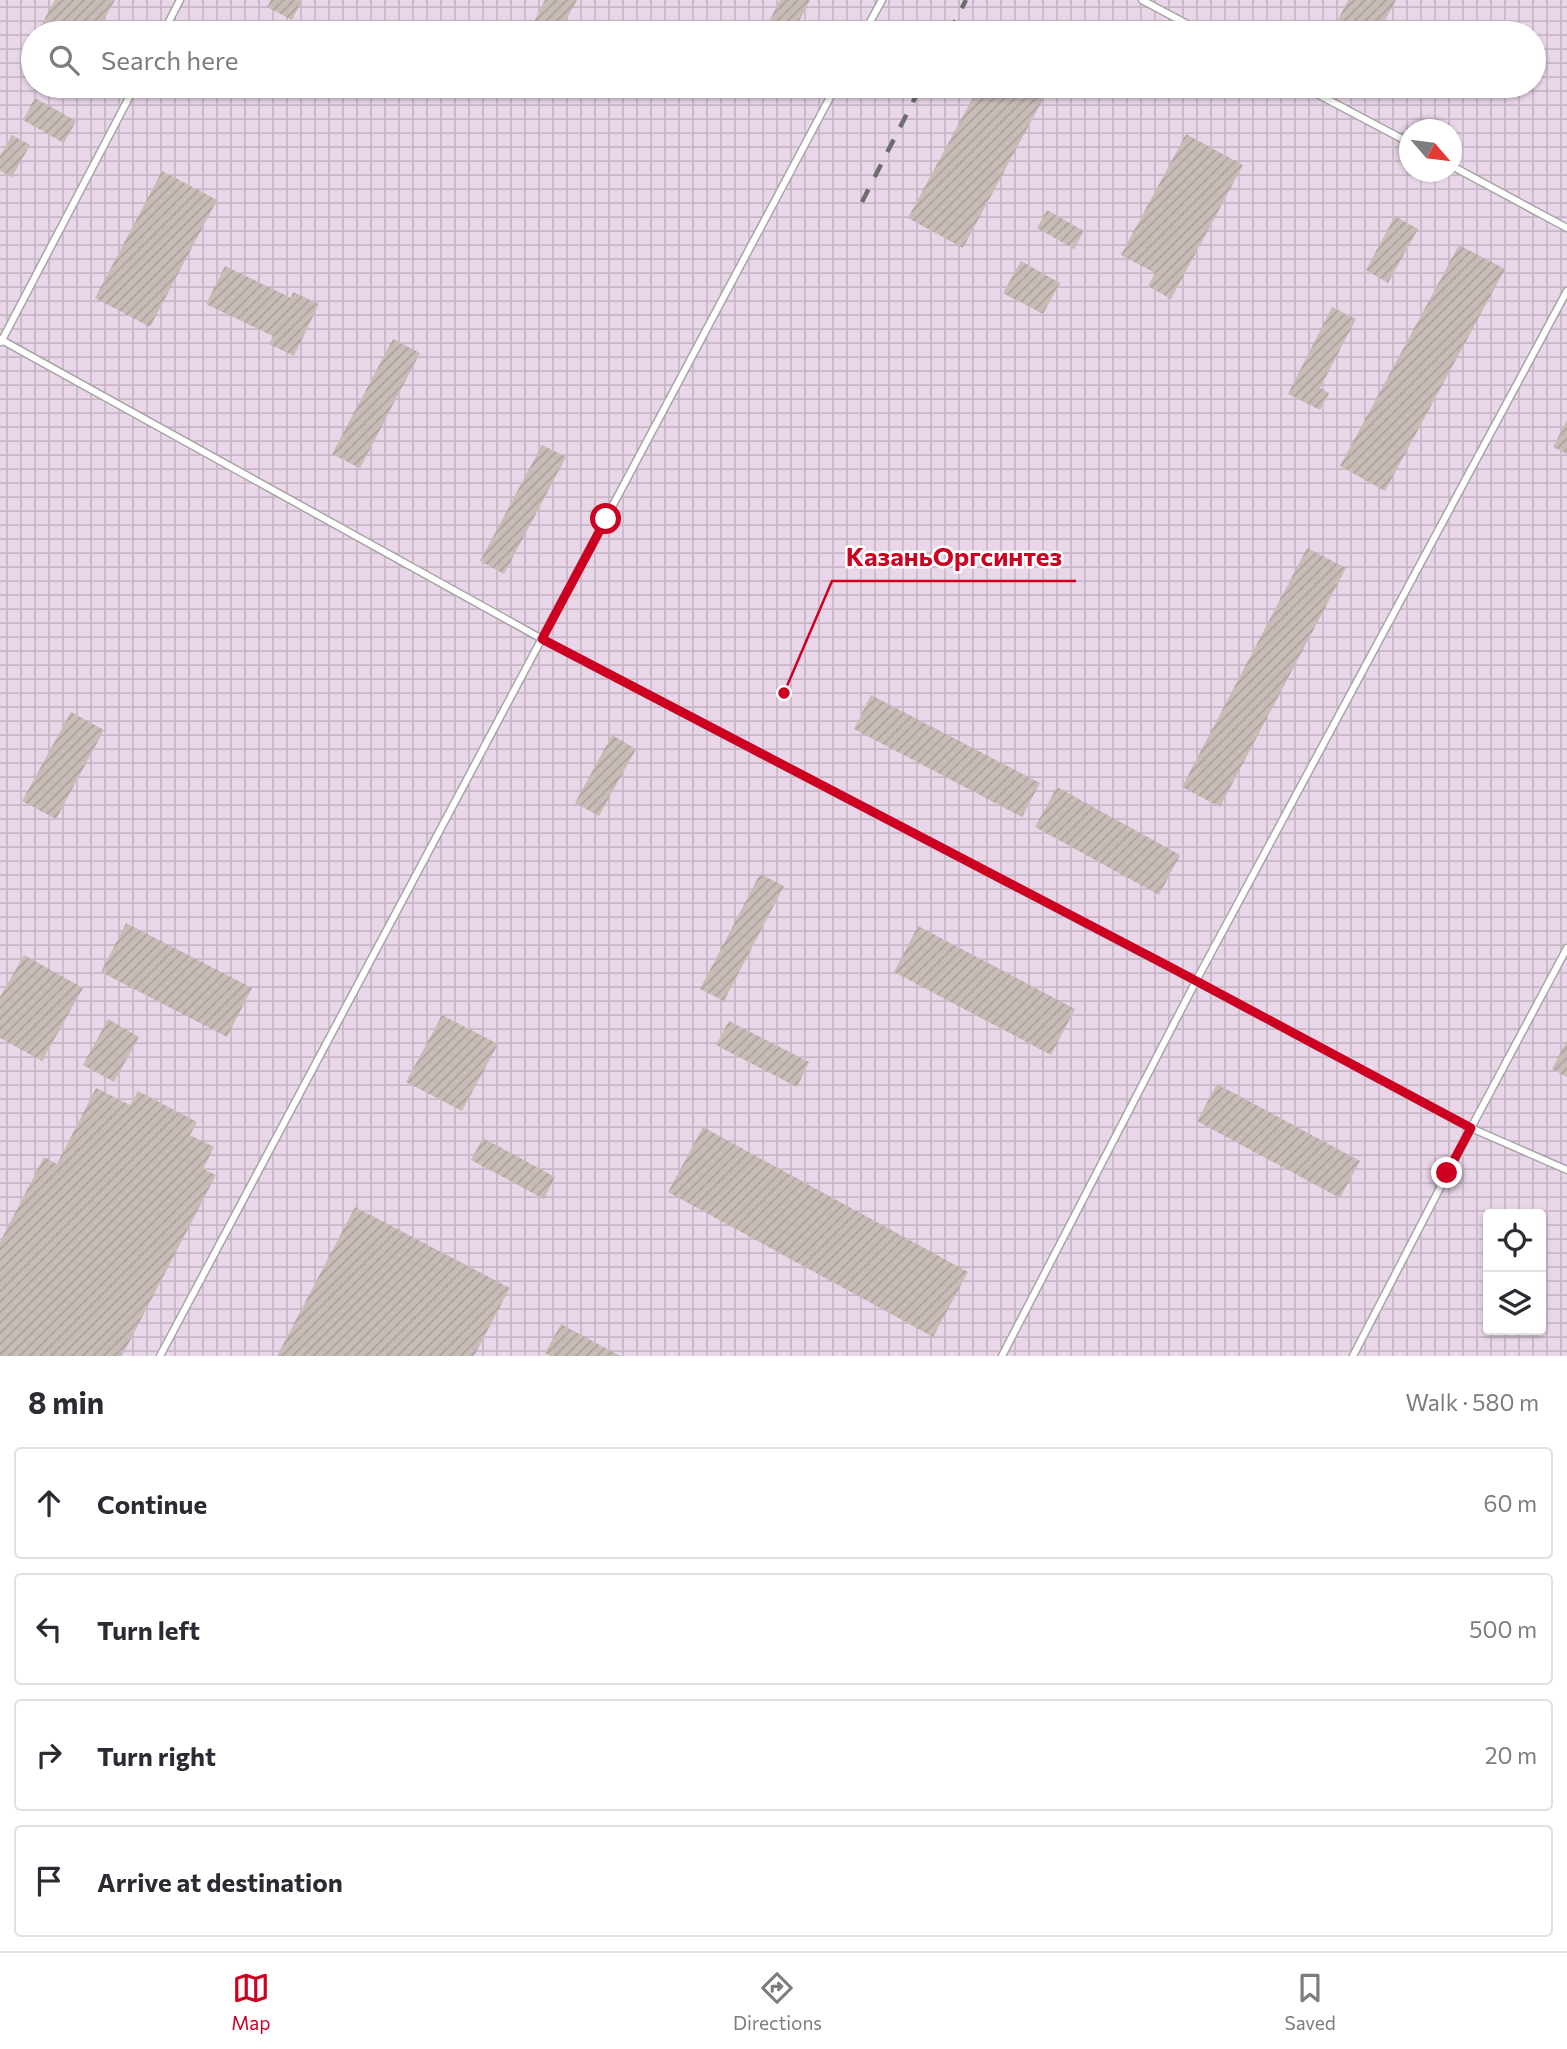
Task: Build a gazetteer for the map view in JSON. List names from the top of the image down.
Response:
{
  "places": ["КазаньОргсинтез"],
  "north": "bottom right",
  "page": {
    "search": "Search here",
    "heading": ["8 min", "Walk · 580 m"],
    "list": [
      ["Continue", "60 m"],
      ["Turn left", "500 m"],
      ["Turn right", "20 m"],
      "Arrive at destination"
    ],
    "nav": ["Map", "Directions", "Saved"]
  }
}
